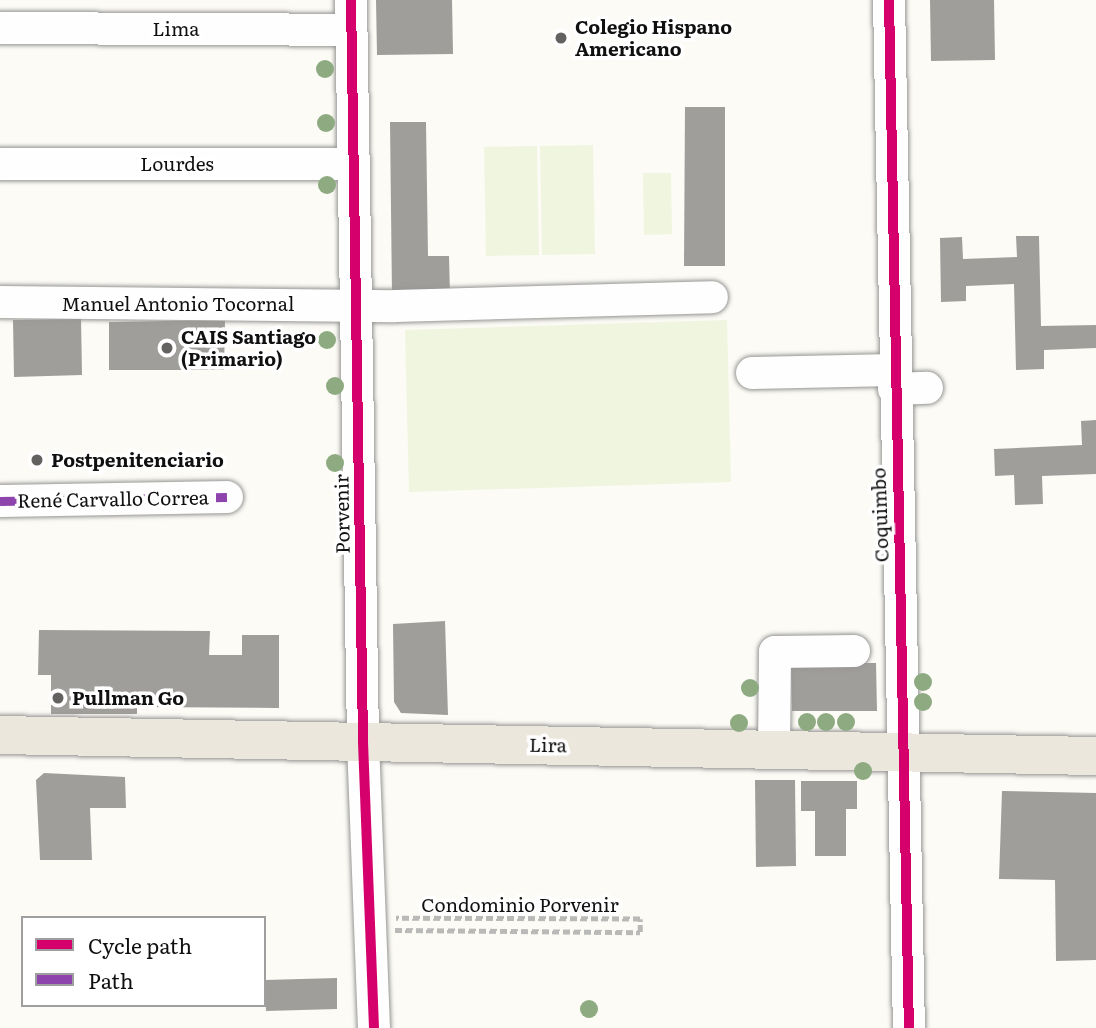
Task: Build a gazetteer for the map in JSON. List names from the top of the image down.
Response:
{
  "streets": {
    "main road": ["Lira"],
    "street": [
      "Lima",
      "Lourdes",
      "Manuel Antonio Tocornal",
      "René Carvallo Correa",
      "Porvenir",
      "Coquimbo"
    ],
    "path": ["Condominio Porvenir"]
  },
  "crossings": [
    ["Lima", "Porvenir"],
    ["Lourdes", "Porvenir"],
    ["Manuel Antonio Tocornal", "Porvenir"],
    ["Porvenir", "Lira"],
    ["Coquimbo", "Lira"]
  ],
  "places": [
    "Colegio Hispano Americano",
    "CAIS Santiago (Primario)",
    "Postpenitenciario",
    "Pullman Go"
  ],
  "legend": ["Cycle path", "Path"]
}
